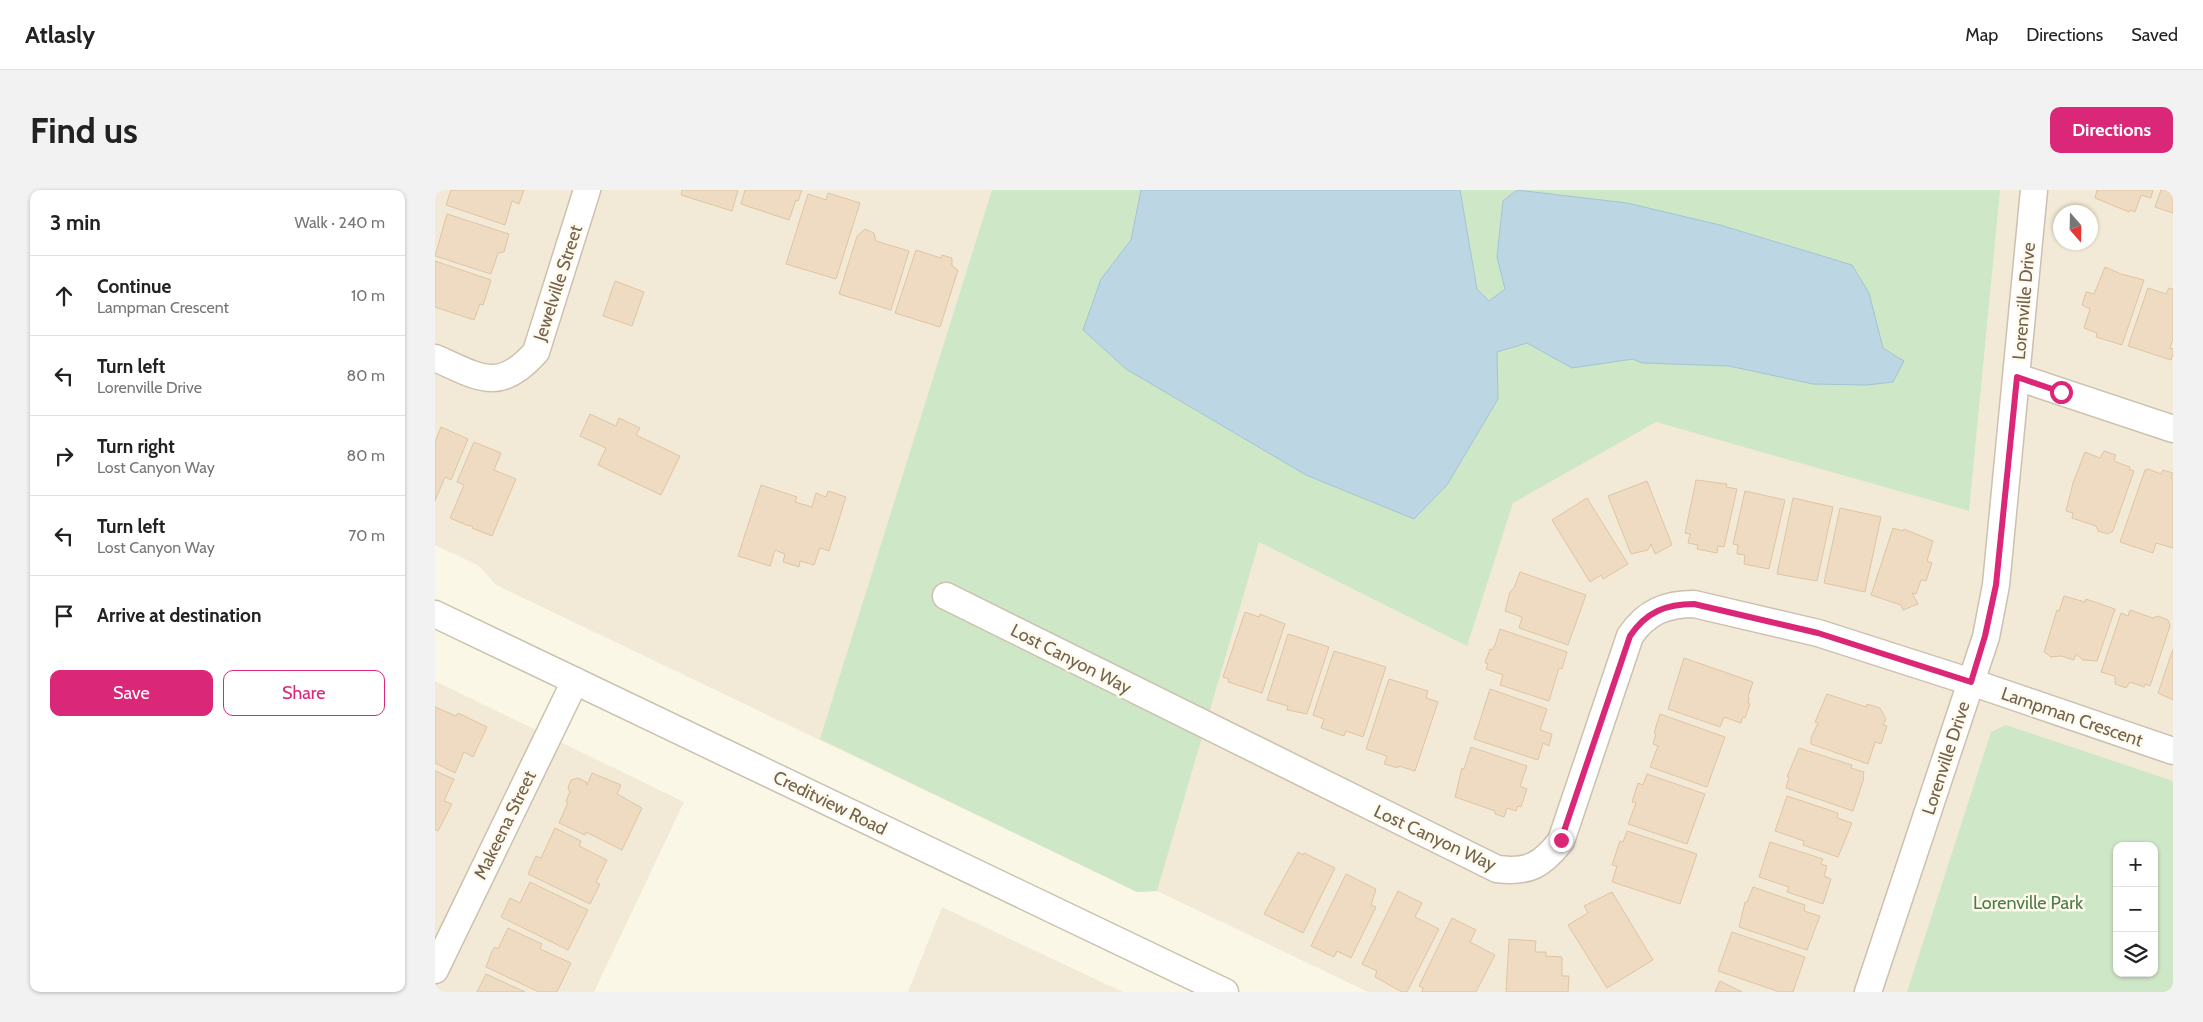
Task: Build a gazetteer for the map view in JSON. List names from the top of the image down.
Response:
{
  "streets": {
    "street": [
      "Jewelville Street",
      "Lorenville Drive",
      "Lost Canyon Way",
      "Lampman Crescent",
      "Creditview Road",
      "Makeena Street"
    ]
  },
  "crossings": [
    ["Lorenville Drive", "Lost Canyon Way"],
    ["Lorenville Drive", "Lampman Crescent"],
    ["Lost Canyon Way", "Lampman Crescent"],
    ["Creditview Road", "Makeena Street"]
  ],
  "parks": ["Lorenville Park"],
  "north": "bottom",
  "page": {
    "header": "Atlasly",
    "nav": ["Map", "Directions", "Saved"],
    "buttons": [
      "Directions",
      ["Save", "Share"]
    ],
    "title": "Find us",
    "heading": ["3 min", "Walk · 240 m"],
    "list": [
      ["Continue", "Lampman Crescent", "10 m"],
      ["Turn left", "Lorenville Drive", "80 m"],
      ["Turn right", "Lost Canyon Way", "80 m"],
      ["Turn left", "Lost Canyon Way", "70 m"],
      "Arrive at destination"
    ],
    "map_buttons": ["+", "−"]
  }
}
